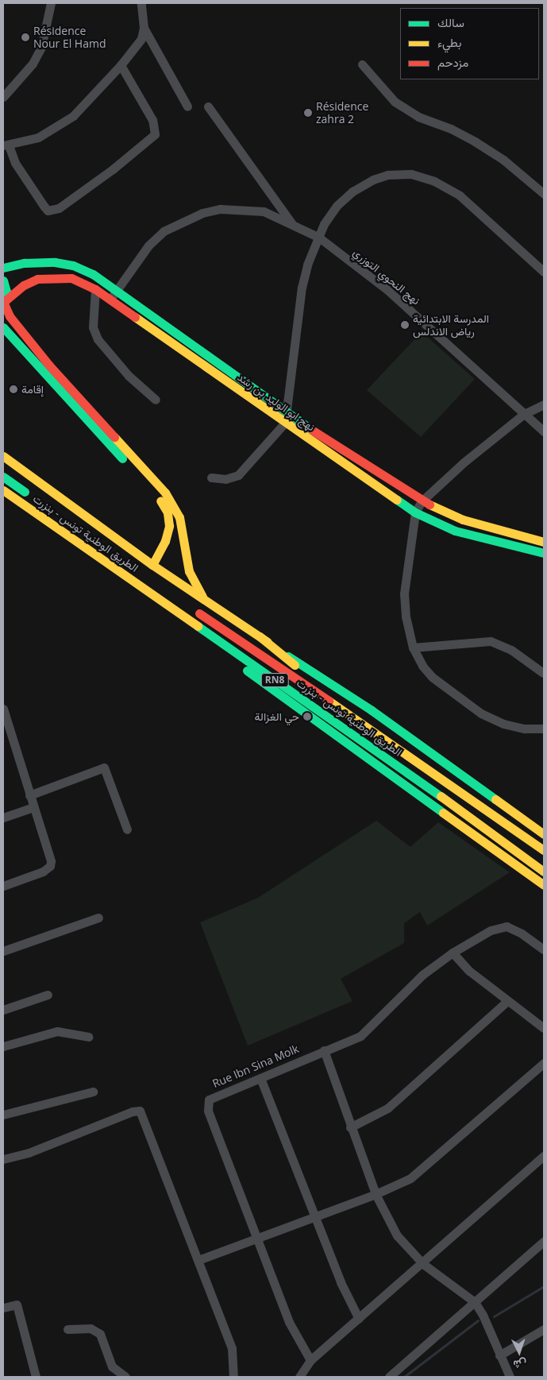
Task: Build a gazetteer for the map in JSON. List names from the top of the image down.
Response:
{
  "streets": {
    "main road": ["نهج ابو الوليد بن رشد", "الطريق الوطنية تونس - بنزرت", "RN8"],
    "street": ["نهج النحوي التوزري", "Rue Ibn Sina Molk"]
  },
  "crossings": [
    ["نهج النحوي التوزري", "نهج ابو الوليد بن رشد"],
    ["الطريق الوطنية تونس - بنزرت", "RN8"]
  ],
  "places": [
    "Résidence Nour El Hamd",
    "Résidence zahra 2",
    "المدرسة الابتدائية رياض الاندلس",
    "إقامة",
    "حي الغزالة"
  ],
  "legend": ["سالك", "بطيء", "مزدحم"],
  "north": "bottom"
}
